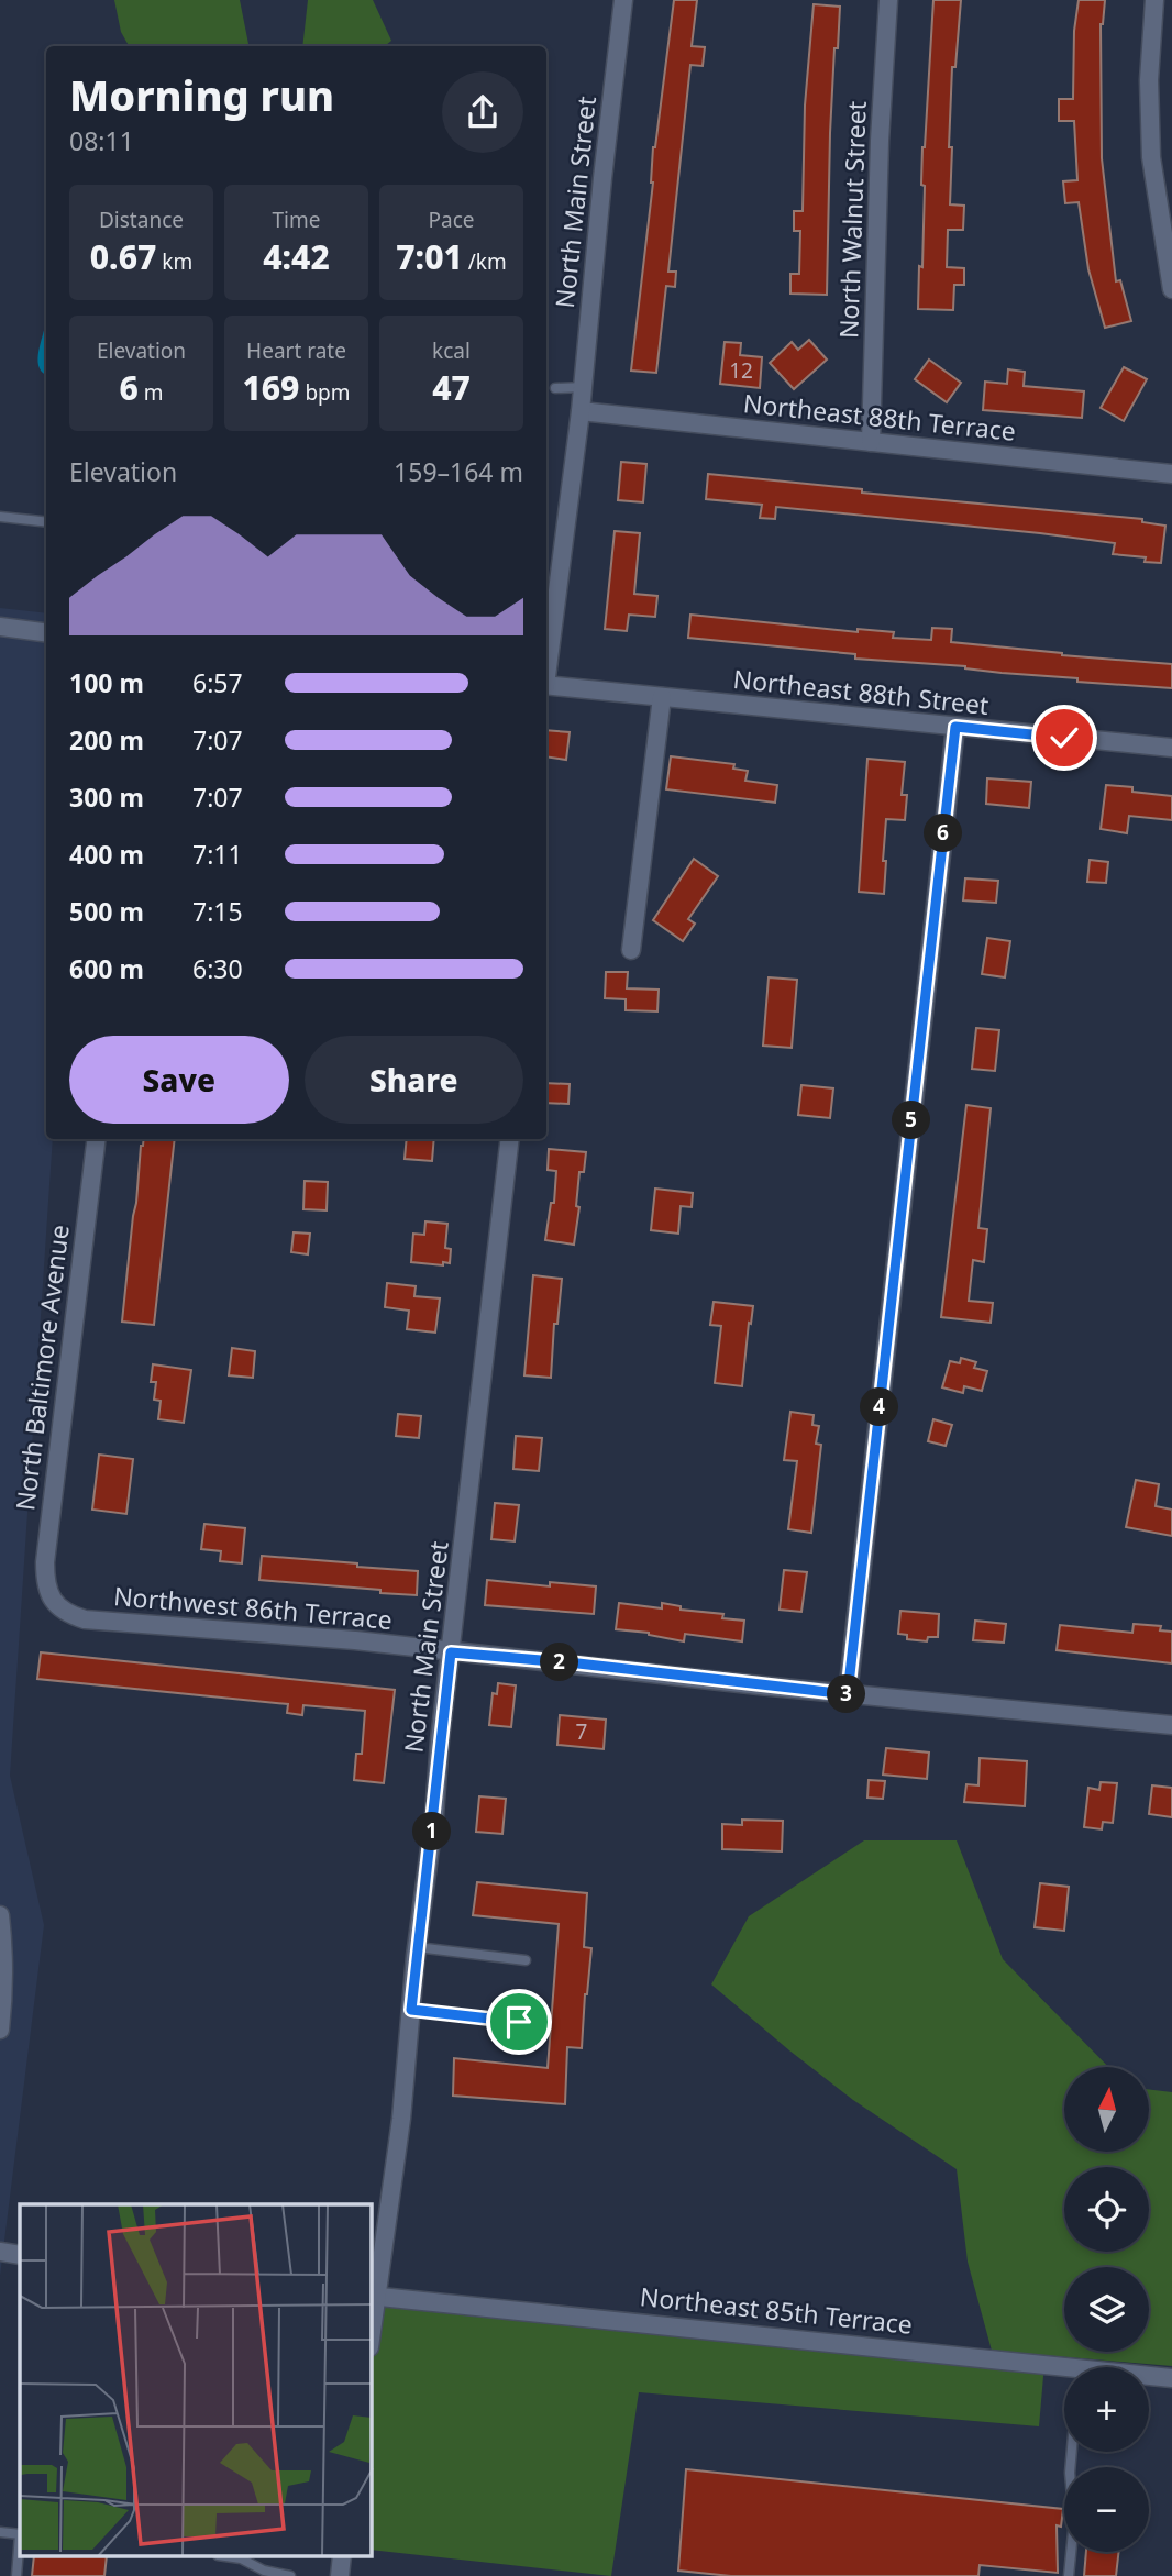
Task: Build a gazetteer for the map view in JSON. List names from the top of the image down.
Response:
{
  "streets": {
    "street": [
      "North Main Street",
      "North Walnut Street",
      "Northeast 88th Terrace",
      "Northeast 88th Street",
      "North Baltimore Avenue",
      "Northwest 86th Terrace",
      "Northeast 85th Terrace"
    ]
  },
  "crossings": [
    ["North Main Street", "Northeast 88th Terrace"],
    ["North Main Street", "Northwest 86th Terrace"],
    ["North Main Street", "Northeast 85th Terrace"],
    ["North Walnut Street", "Northeast 88th Terrace"],
    ["North Baltimore Avenue", "Northwest 86th Terrace"]
  ],
  "house_numbers": ["12", "7"],
  "north": "top",
  "page": {
    "heading": ["Morning run", "08:11"],
    "stats": [
      ["Distance", "0.67 km"],
      ["Time", "4:42"],
      ["Pace", "7:01 /km"],
      ["Elevation", "6 m"],
      ["Heart rate", "169 bpm"],
      ["kcal", "47"]
    ],
    "chart": ["Elevation", "159–164 m"],
    "list": [
      {
        "name": "100 m",
        "note": "6:57"
      },
      {
        "name": "200 m",
        "note": "7:07"
      },
      {
        "name": "300 m",
        "note": "7:07"
      },
      {
        "name": "400 m",
        "note": "7:11"
      },
      {
        "name": "500 m",
        "note": "7:15"
      },
      {
        "name": "600 m",
        "note": "6:30"
      }
    ],
    "pins": [
      "6",
      "5",
      "4",
      "2",
      "3",
      "1"
    ],
    "buttons": ["Save", "Share"],
    "map_buttons": ["+", "−"]
  }
}
